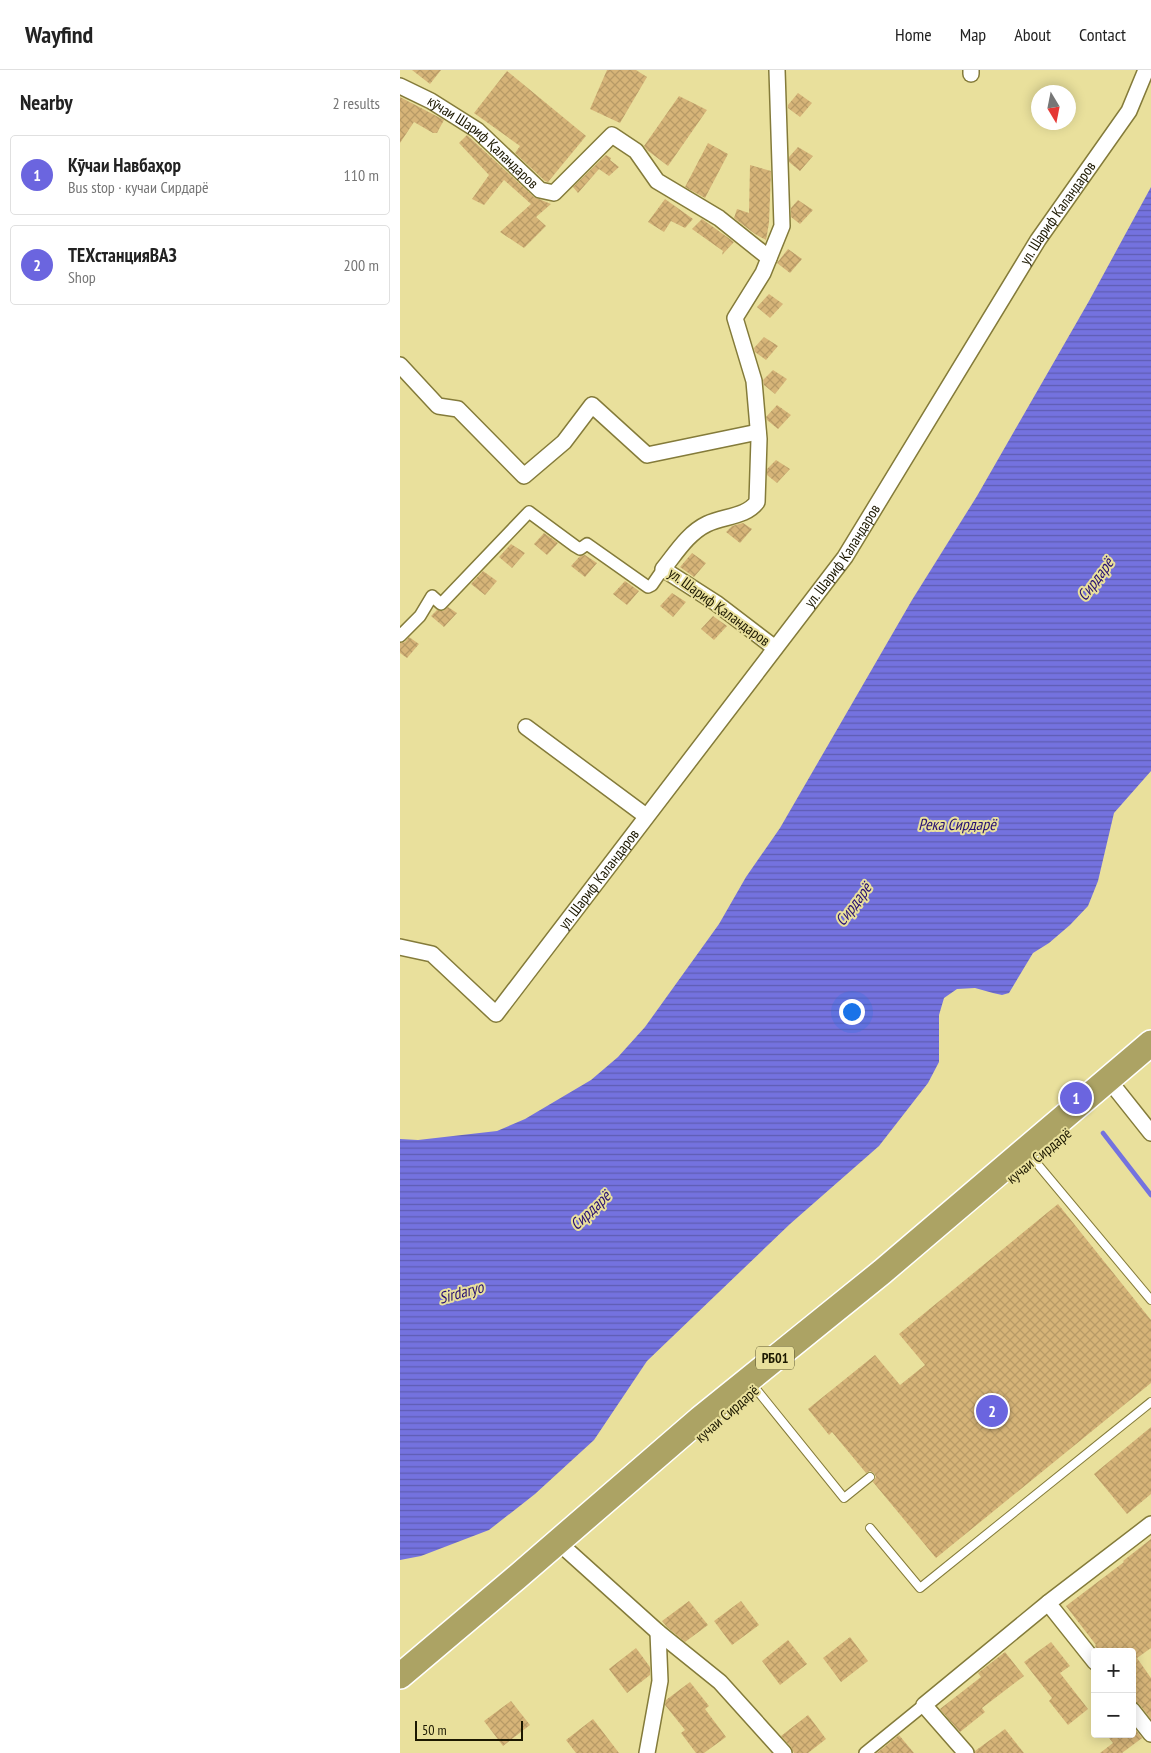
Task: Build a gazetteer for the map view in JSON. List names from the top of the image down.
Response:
{
  "streets": {
    "highway": ["кучаи Сирдарё", "РБ01"],
    "street": ["кӯчаи Шариф Қаландаров", "ул. Шариф Каландаров", "ул. Шариф Қаландаров"]
  },
  "crossings": [
    ["ул. Шариф Каландаров", "ул. Шариф Қаландаров"],
    ["кучаи Сирдарё", "РБ01"]
  ],
  "water": ["Сирдарё", "Река Сирдарё", "Sirdaryo"],
  "scale_bar": "50 m",
  "north": "bottom",
  "page": {
    "header": "Wayfind",
    "nav": [
      "Home",
      "Map",
      "About",
      "Contact"
    ],
    "heading": ["Nearby", "2 results"],
    "list": [
      {
        "mark": "1",
        "name": "Кӯчаи Навбаҳор",
        "note": "Bus stop · кучаи Сирдарё",
        "value": "110 m"
      },
      {
        "mark": "2",
        "name": "ТЕХстанцияВАЗ",
        "note": "Shop",
        "value": "200 m"
      }
    ],
    "pins": ["1", "2"],
    "map_buttons": ["+", "−"],
    "scale": "50 m"
  }
}
